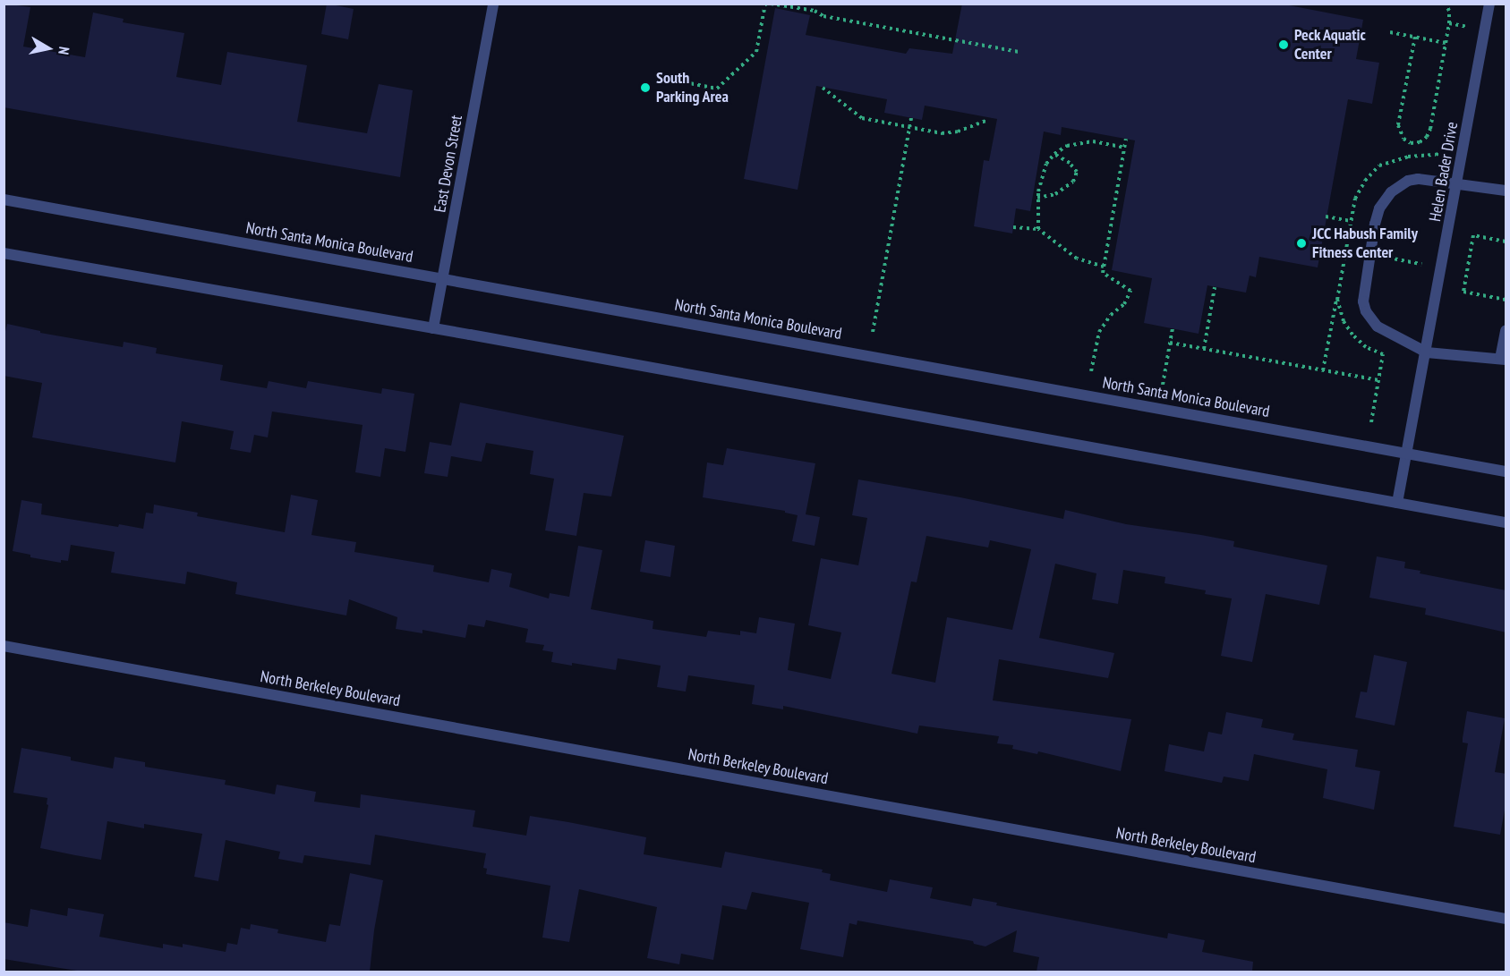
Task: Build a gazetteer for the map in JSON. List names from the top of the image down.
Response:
{
  "streets": {
    "street": [
      "East Devon Street",
      "Helen Bader Drive",
      "North Santa Monica Boulevard",
      "North Berkeley Boulevard"
    ]
  },
  "crossings": [
    ["East Devon Street", "North Santa Monica Boulevard"],
    ["Helen Bader Drive", "North Santa Monica Boulevard"]
  ],
  "places": ["Peck Aquatic Center", "South Parking Area", "JCC Habush Family Fitness Center"],
  "north": "right"
}
